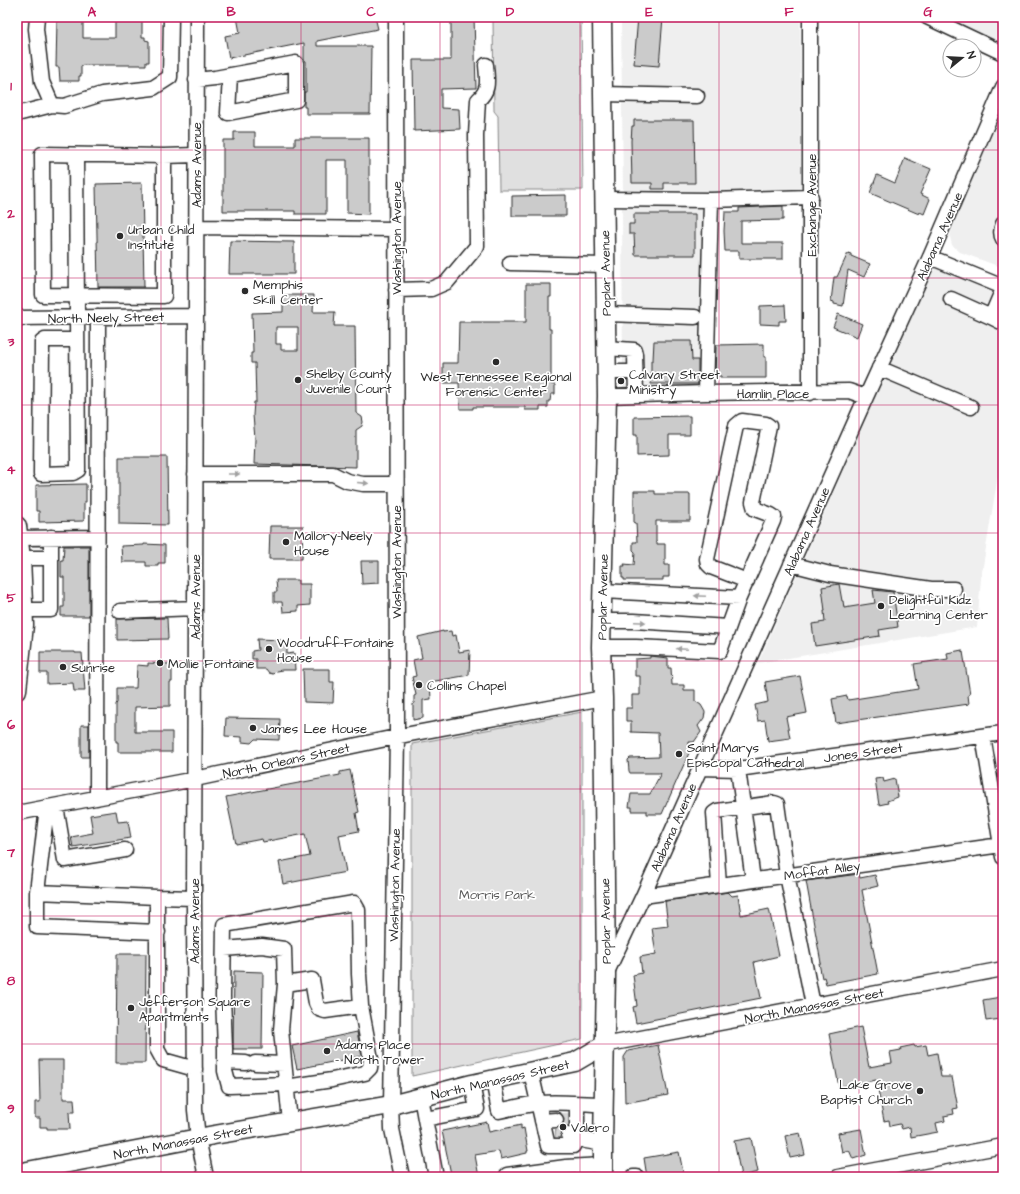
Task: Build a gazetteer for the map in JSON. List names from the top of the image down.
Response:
{
  "streets": {
    "main road": ["Poplar Avenue", "North Manassas Street"],
    "street": [
      "Adams Avenue",
      "Exchange Avenue",
      "Alabama Avenue",
      "Washington Avenue",
      "North Neely Street",
      "Hamlin Place",
      "Jones Street",
      "North Orleans Street",
      "Moffat Alley"
    ]
  },
  "crossings": [
    ["Adams Avenue", "North Neely Street"],
    ["Adams Avenue", "North Orleans Street"],
    ["Adams Avenue", "North Manassas Street"],
    ["Exchange Avenue", "Hamlin Place"],
    ["Alabama Avenue", "Poplar Avenue"],
    ["Alabama Avenue", "Hamlin Place"],
    ["Alabama Avenue", "Jones Street"],
    ["Alabama Avenue", "Moffat Alley"],
    ["Washington Avenue", "North Orleans Street"],
    ["Washington Avenue", "North Manassas Street"],
    ["Poplar Avenue", "Hamlin Place"],
    ["Poplar Avenue", "North Orleans Street"],
    ["Poplar Avenue", "North Manassas Street"]
  ],
  "parks": ["Morris Park"],
  "places": [
    "Urban Child Institute",
    "Memphis Skill Center",
    "West Tennessee Regional Forensic Center",
    "Shelby County Juvenile Court",
    "Calvary Street Ministry",
    "Mallory-Neely House",
    "Delightful Kidz Learning Center",
    "Woodruff-Fontaine House",
    "Mollie Fontaine",
    "Sunrise",
    "Collins Chapel",
    "James Lee House",
    "Saint Marys Episcopal Cathedral",
    "Jefferson Square Apartments",
    "Adams Place - North Tower",
    "Lake Grove Baptist Church",
    "Valero"
  ],
  "north": "right",
  "grid": {
    "columns": [
      "A",
      "B",
      "C",
      "D",
      "E",
      "F",
      "G"
    ],
    "rows": [
      "1",
      "2",
      "3",
      "4",
      "5",
      "6",
      "7",
      "8",
      "9"
    ]
  }
}
